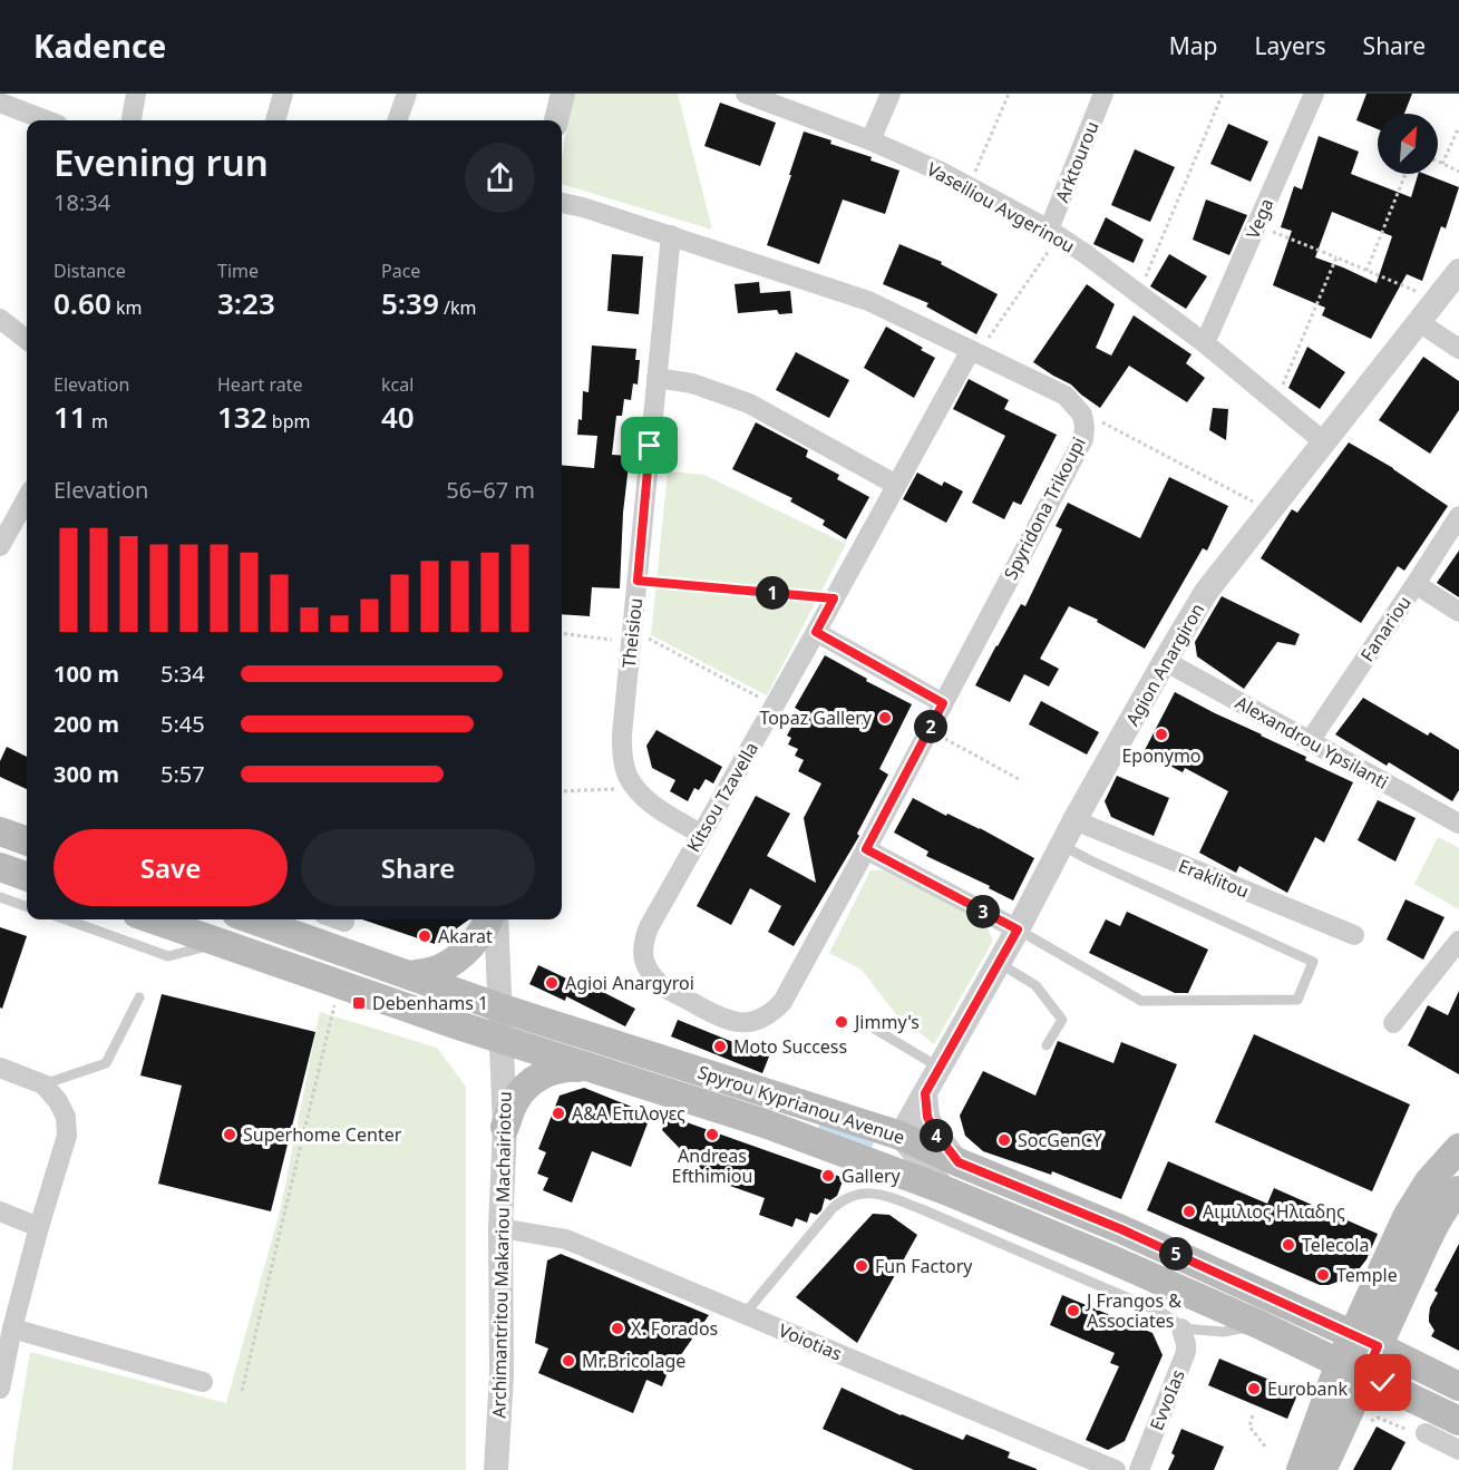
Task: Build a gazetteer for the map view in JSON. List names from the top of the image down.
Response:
{
  "streets": {
    "main road": ["Spyrou Kyprianou Avenue"],
    "street": [
      "Arktourou",
      "Vaseiliou Avgerinou",
      "Vega",
      "Spyridona Trikoupi",
      "Fanariou",
      "Theisiou",
      "Agion Anargiron",
      "Alexandrou Ypsilanti",
      "Kitsou Tzavella",
      "Eraklitou",
      "Archimantritou Makariou Machairiotou",
      "Voiotias",
      "EvvoIas"
    ]
  },
  "crossings": [
    ["Arktourou", "Vaseiliou Avgerinou"],
    ["Vaseiliou Avgerinou", "Vega"],
    ["Vaseiliou Avgerinou", "Agion Anargiron"],
    ["Spyridona Trikoupi", "Theisiou"],
    ["Spyridona Trikoupi", "Kitsou Tzavella"],
    ["Fanariou", "Alexandrou Ypsilanti"],
    ["Theisiou", "Kitsou Tzavella"],
    ["Agion Anargiron", "Alexandrou Ypsilanti"],
    ["Agion Anargiron", "Eraklitou"],
    ["Agion Anargiron", "Spyrou Kyprianou Avenue"],
    ["Spyrou Kyprianou Avenue", "Archimantritou Makariou Machairiotou"],
    ["Archimantritou Makariou Machairiotou", "Voiotias"]
  ],
  "places": {
    "other": [
      "Topaz Gallery",
      "Eponymo",
      "Akarat",
      "Agioi Anargyroi",
      "Jimmy's",
      "Moto Success",
      "Α&Α Επιλογες",
      "Superhome Center",
      "Andreas Efthimiou",
      "SocGenCY",
      "Gallery",
      "Αιμιλιος Ηλιαδης",
      "Telecola",
      "Fun Factory",
      "Temple",
      "J Frangos & Associates",
      "X. Forados",
      "Mr.Bricolage",
      "Eurobank"
    ],
    "transit": ["Debenhams 1"]
  },
  "north": "top right",
  "page": {
    "header": "Kadence",
    "nav": ["Map", "Layers", "Share"],
    "heading": ["Evening run", "18:34"],
    "stats": [
      ["Distance", "0.60 km"],
      ["Time", "3:23"],
      ["Pace", "5:39 /km"],
      ["Elevation", "11 m"],
      ["Heart rate", "132 bpm"],
      ["kcal", "40"]
    ],
    "chart": ["Elevation", "56–67 m"],
    "pins": [
      "1",
      "2",
      "3",
      "4",
      "5"
    ],
    "list": [
      {
        "name": "100 m",
        "note": "5:34"
      },
      {
        "name": "200 m",
        "note": "5:45"
      },
      {
        "name": "300 m",
        "note": "5:57"
      }
    ],
    "buttons": ["Save", "Share"]
  }
}
